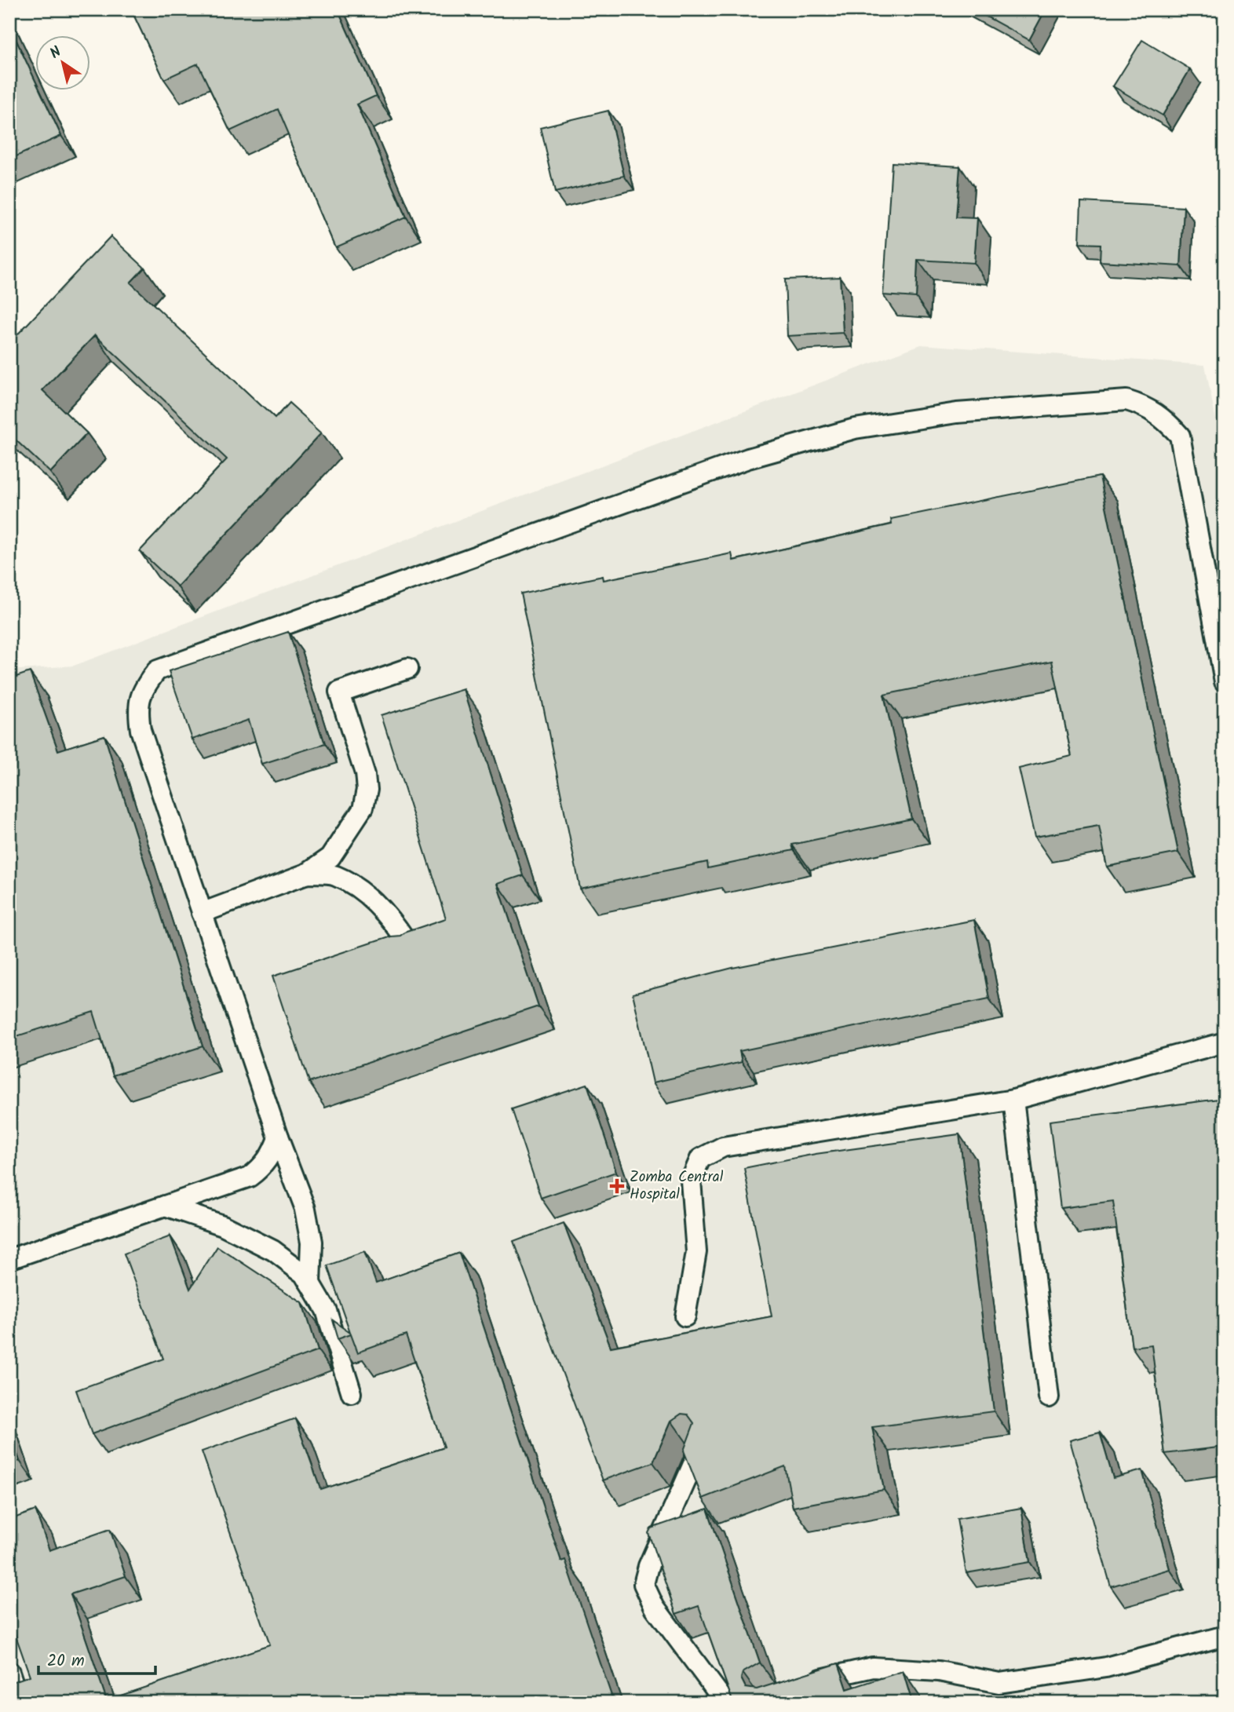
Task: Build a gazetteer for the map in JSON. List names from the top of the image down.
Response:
{
  "places": {
    "health": ["Zomba Central Hospital"]
  },
  "scale_bar": "20 m",
  "north": "top left"
}
